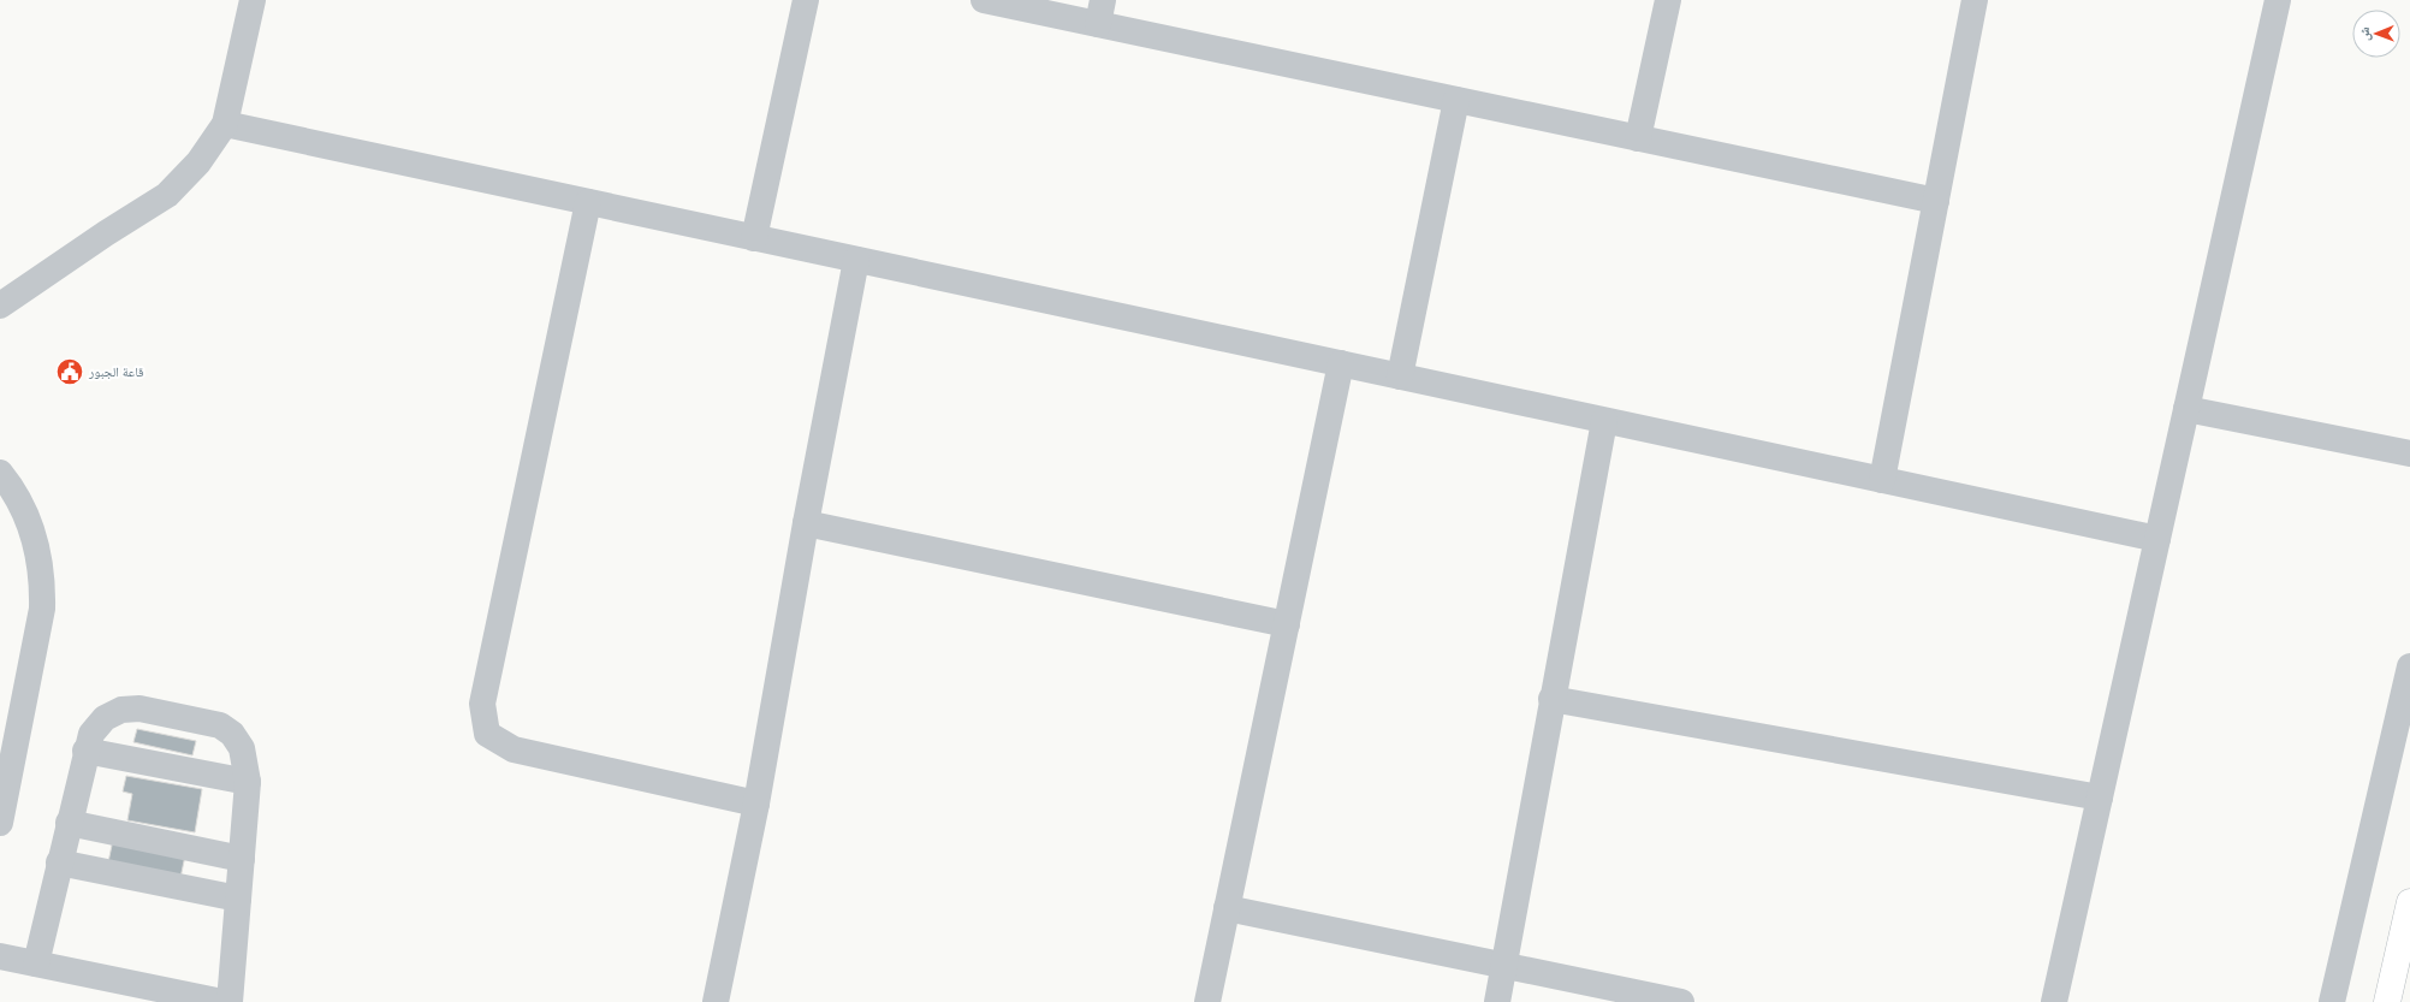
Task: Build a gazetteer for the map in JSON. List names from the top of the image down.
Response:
{
  "places": {
    "public building": ["قاعة الجبور"]
  },
  "north": "left"
}
